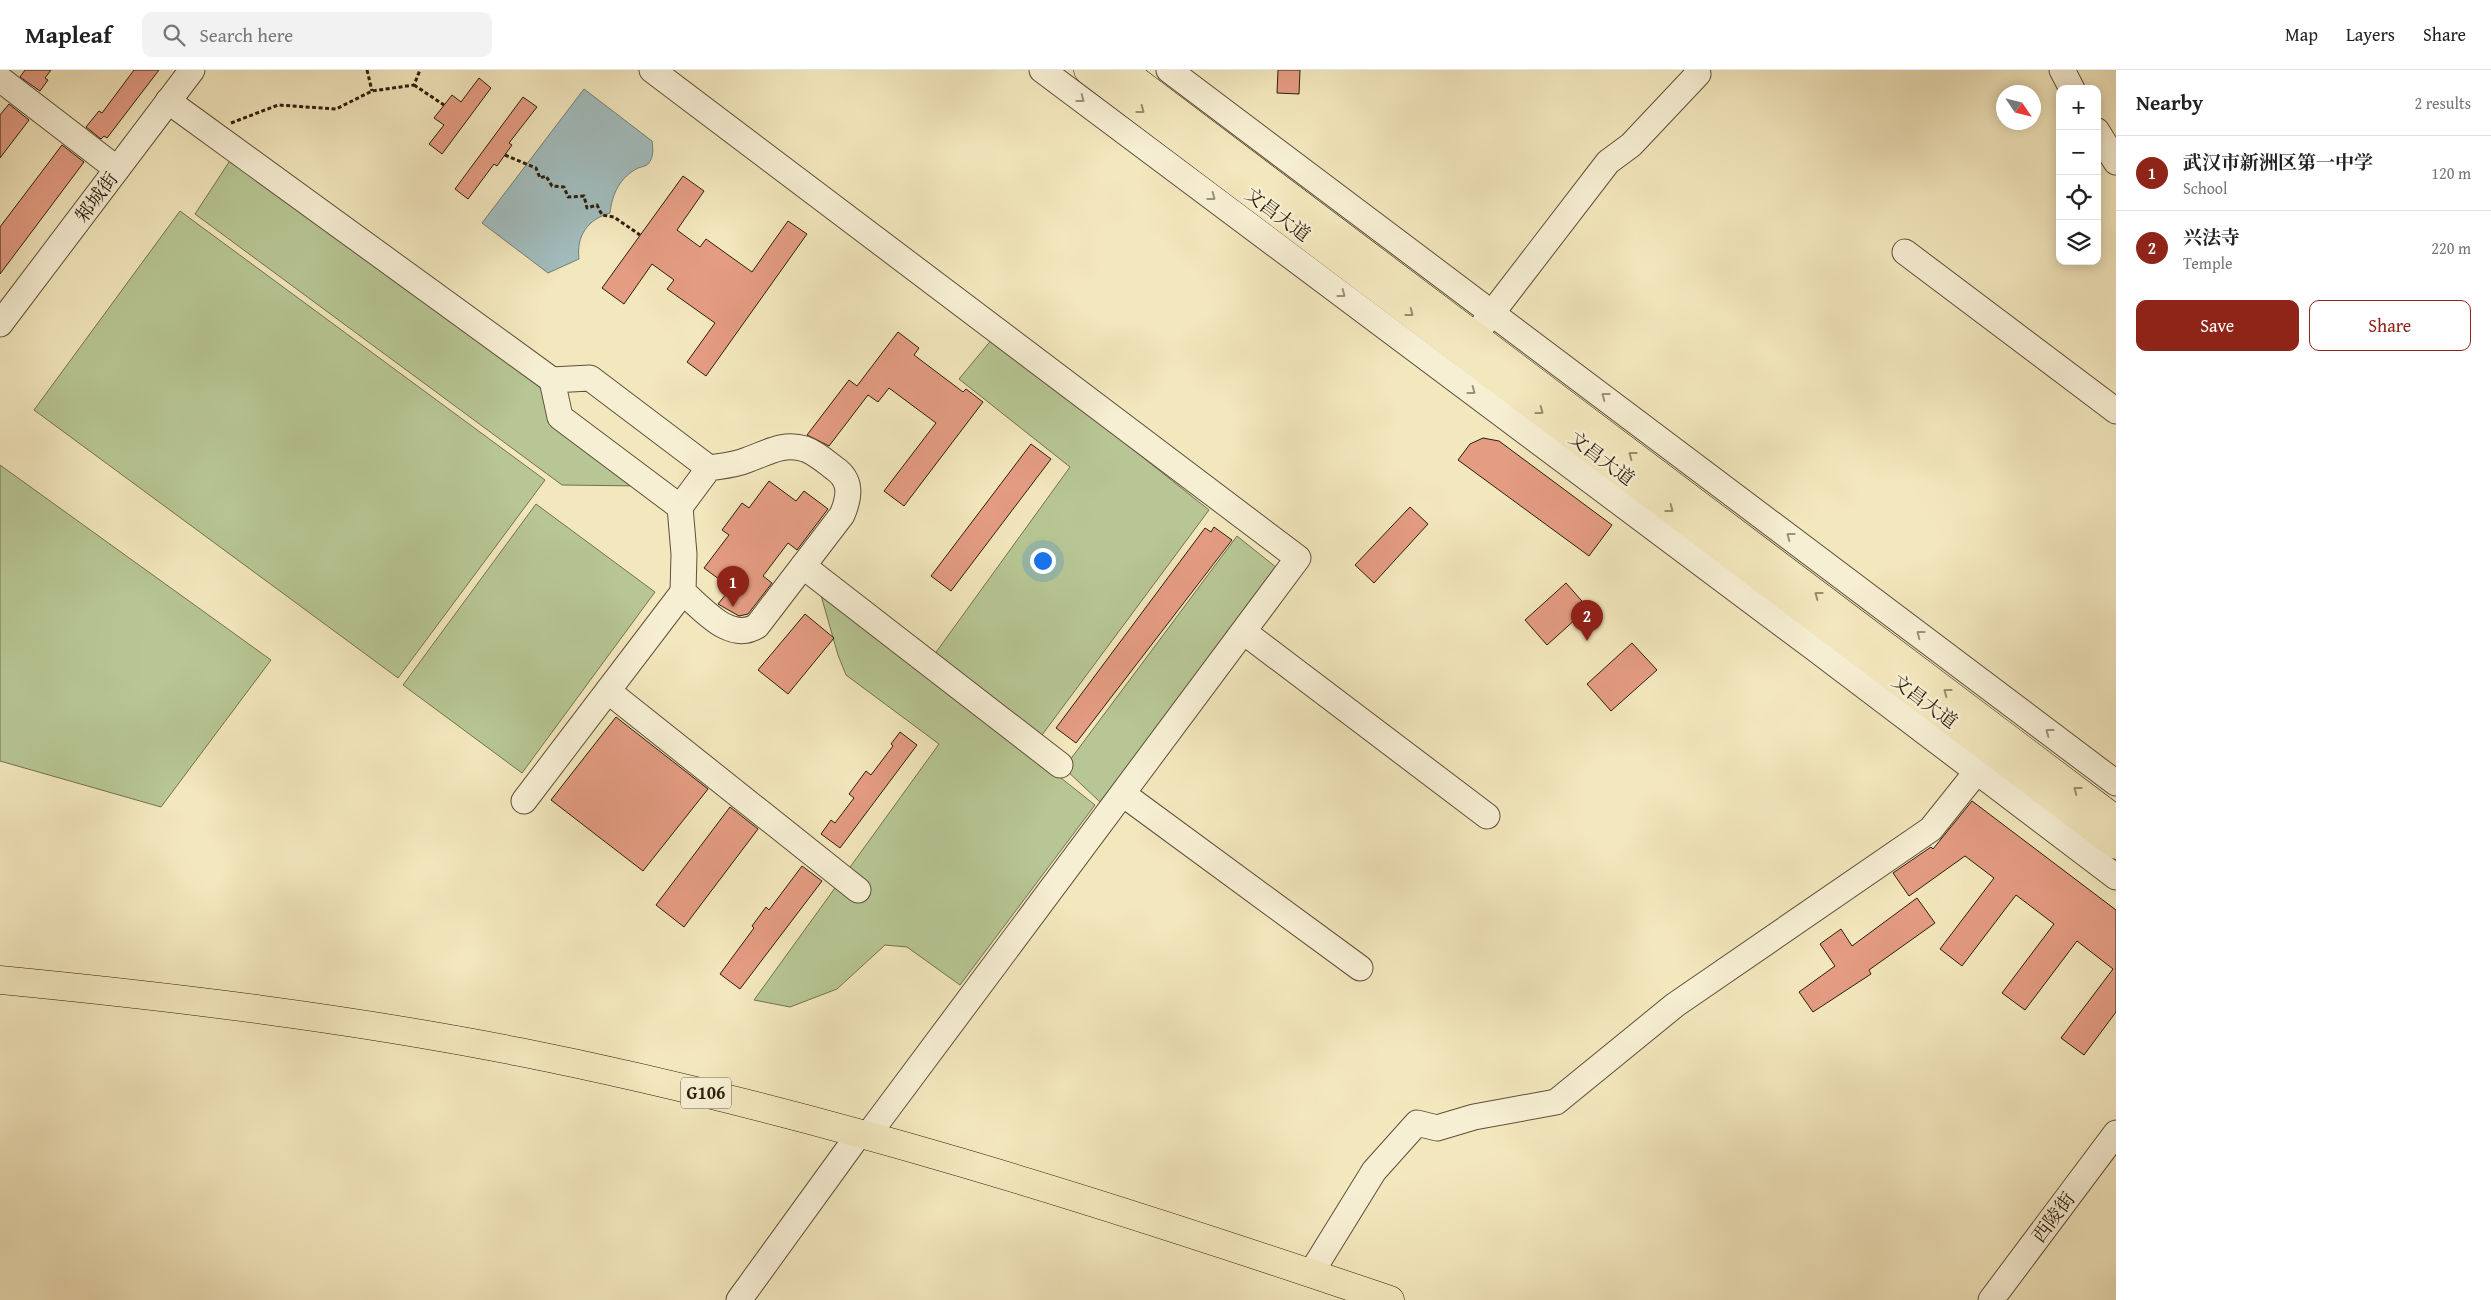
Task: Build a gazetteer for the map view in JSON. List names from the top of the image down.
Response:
{
  "streets": {
    "main road": ["文昌大道", "G106"],
    "street": ["邾城街", "西陵街"]
  },
  "north": "bottom right",
  "page": {
    "header": "Mapleaf",
    "search": "Search here",
    "nav": ["Map", "Layers", "Share"],
    "heading": ["Nearby", "2 results"],
    "map_buttons": ["+", "−"],
    "list": [
      {
        "mark": "1",
        "name": "武汉市新洲区第一中学",
        "note": "School",
        "value": "120 m"
      },
      {
        "mark": "2",
        "name": "兴法寺",
        "note": "Temple",
        "value": "220 m"
      }
    ],
    "buttons": ["Save", "Share"],
    "pins": ["1", "2"]
  }
}
